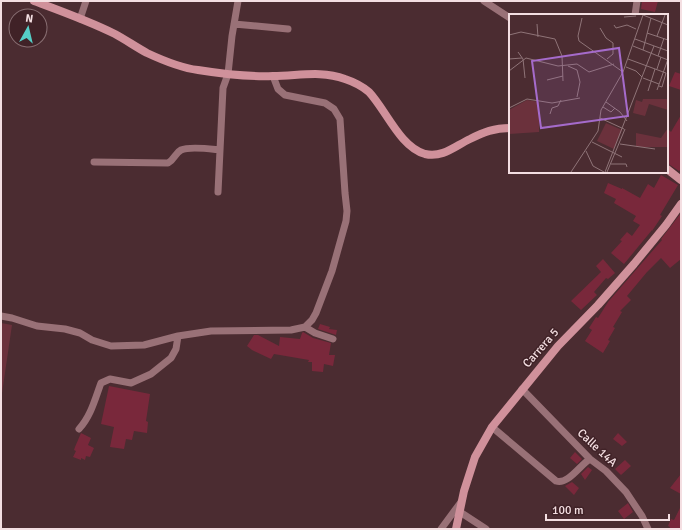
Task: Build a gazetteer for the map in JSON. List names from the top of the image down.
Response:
{
  "streets": {
    "street": ["Carrera 5", "Calle 14A"]
  },
  "crossings": [
    ["Carrera 5", "Calle 14A"]
  ],
  "scale_bar": "100 m",
  "north": "top"
}
